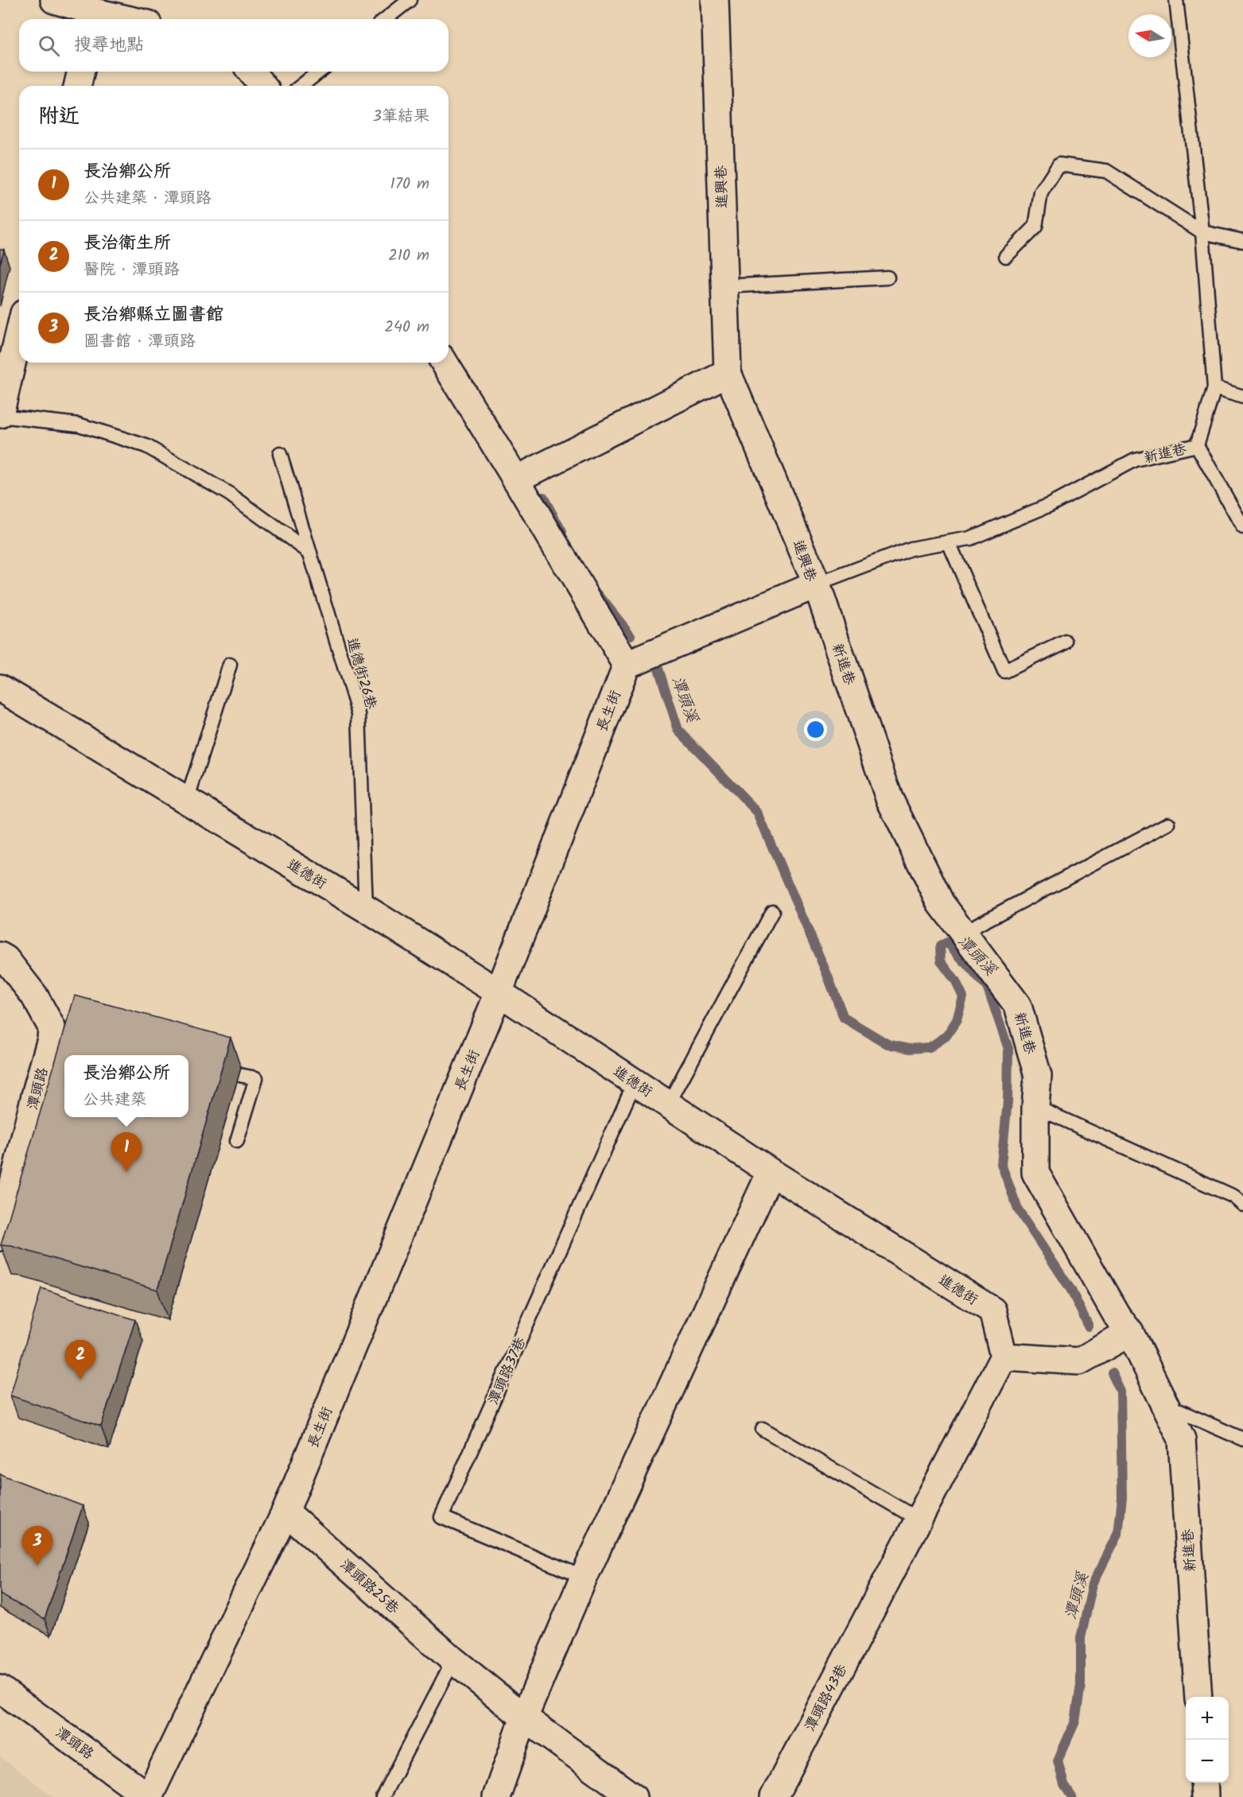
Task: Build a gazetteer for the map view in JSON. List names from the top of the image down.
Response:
{
  "streets": {
    "street": [
      "進興巷",
      "新進巷",
      "長生街",
      "進德街",
      "潭頭路",
      "潭頭路25巷",
      "潭頭路43巷"
    ],
    "lane": ["進德街26巷", "潭頭路37巷"]
  },
  "crossings": [
    ["進興巷", "新進巷"],
    ["進興巷", "長生街"],
    ["進德街26巷", "進德街"],
    ["長生街", "進德街"],
    ["長生街", "潭頭路"],
    ["長生街", "潭頭路25巷"],
    ["進德街", "潭頭路37巷"]
  ],
  "water": ["潭頭溪"],
  "north": "left",
  "page": {
    "search": "搜尋地點",
    "heading": ["附近", "3筆結果"],
    "list": [
      {
        "mark": "1",
        "name": "長治鄉公所",
        "note": "公共建築 · 潭頭路",
        "value": "170 m"
      },
      {
        "mark": "2",
        "name": "長治衛生所",
        "note": "醫院 · 潭頭路",
        "value": "210 m"
      },
      {
        "mark": "3",
        "name": "長治鄉縣立圖書館",
        "note": "圖書館 · 潭頭路",
        "value": "240 m"
      }
    ],
    "popup": ["長治鄉公所", "公共建築"],
    "pins": ["1", "2", "3"],
    "map_buttons": ["+", "−"]
  }
}
